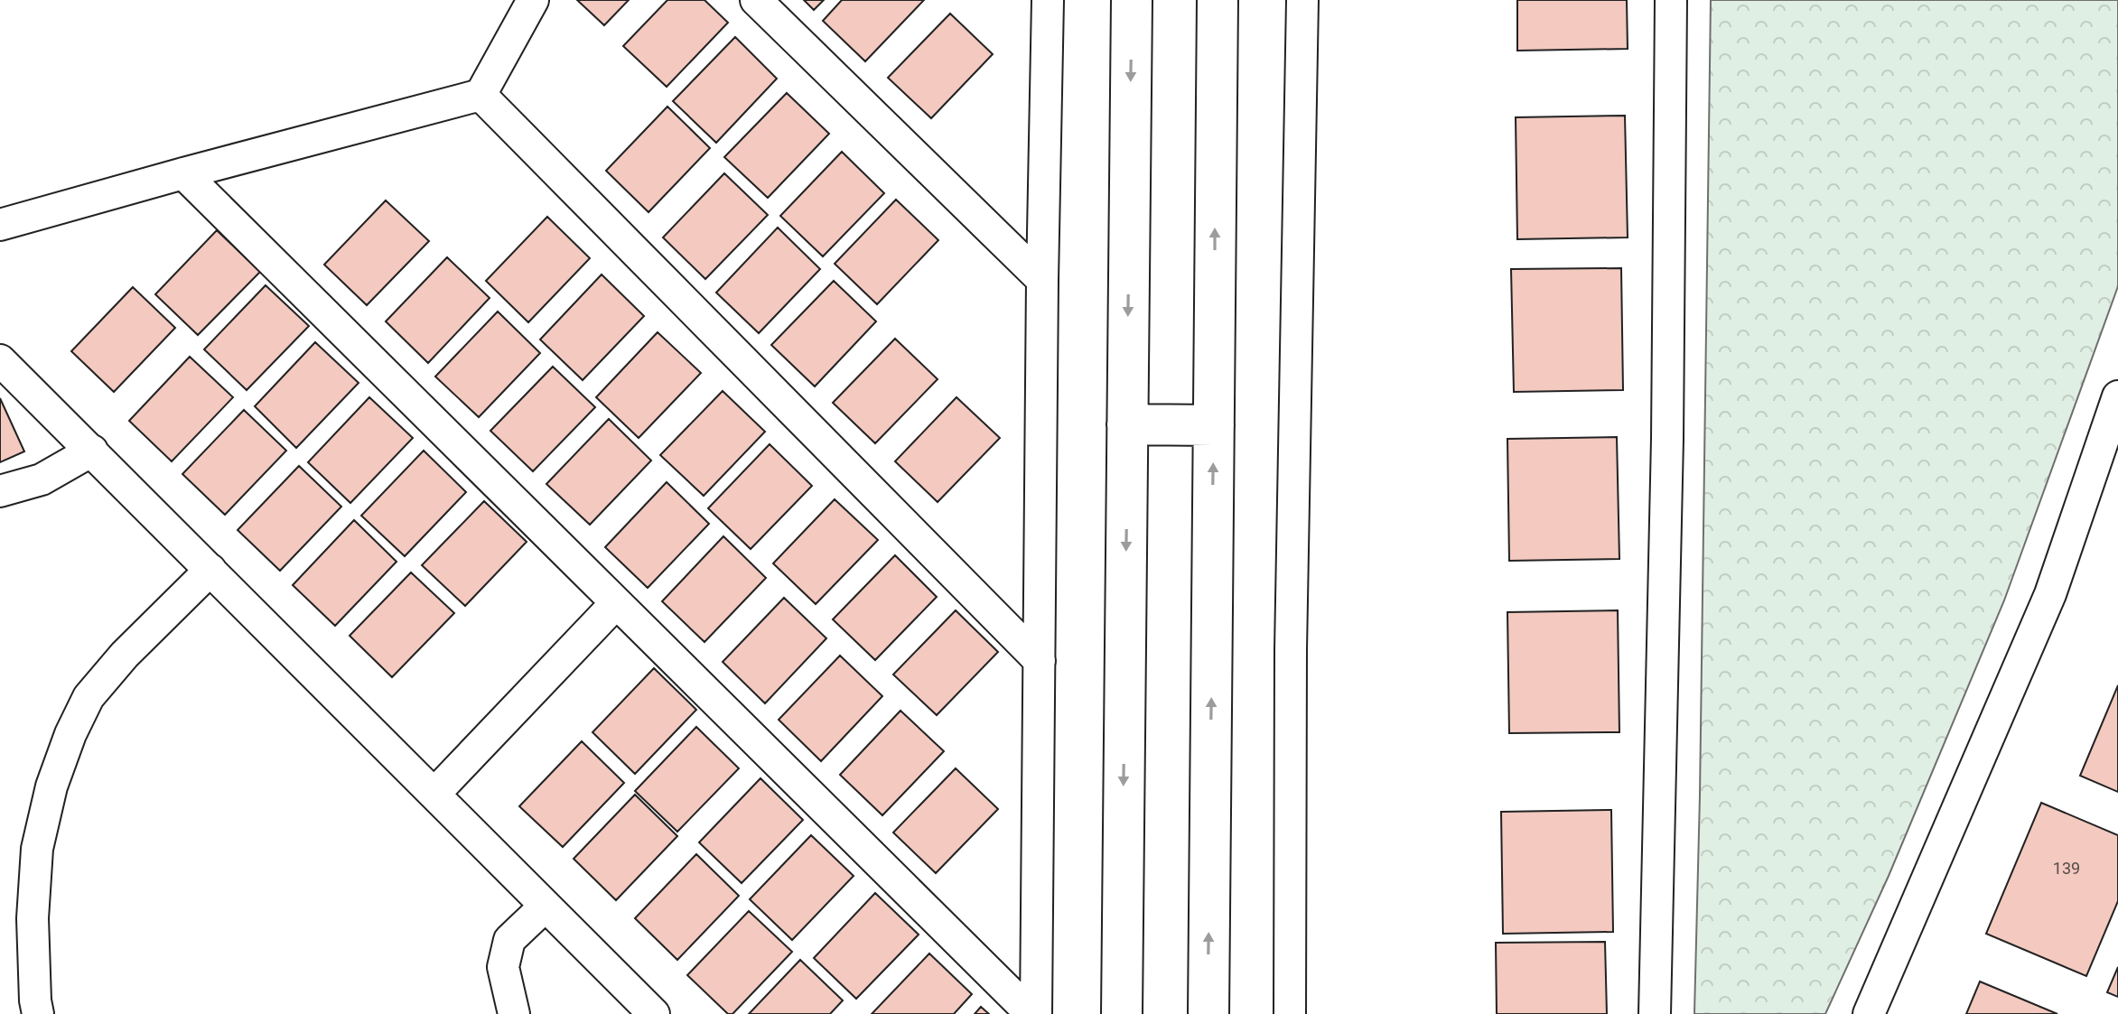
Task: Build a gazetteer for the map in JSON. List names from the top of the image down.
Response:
{
  "house_numbers": ["139"]
}
